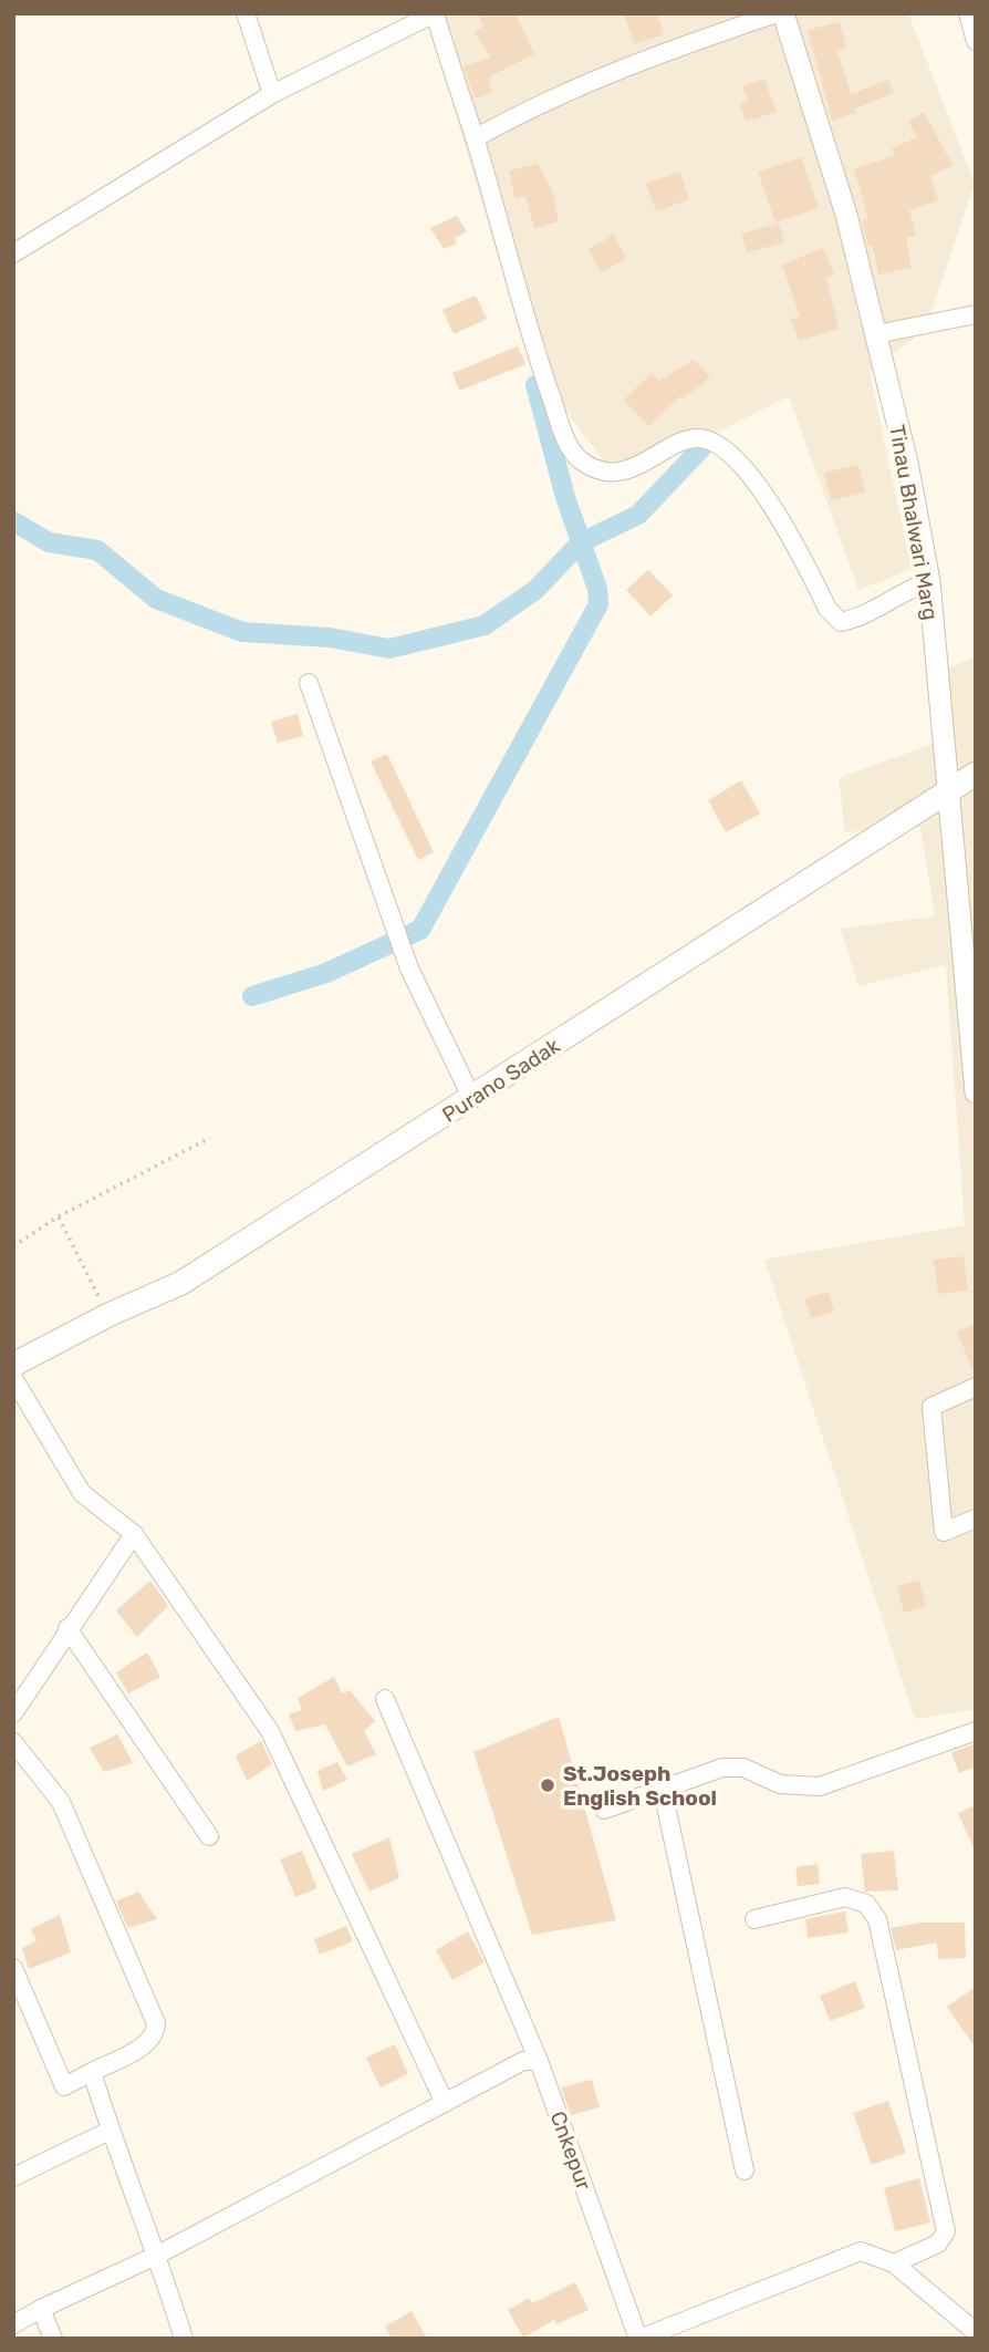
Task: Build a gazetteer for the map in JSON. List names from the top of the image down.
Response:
{
  "streets": {
    "main road": ["Purano Sadak"],
    "street": ["Tinau Bhalwari Marg", "Cnkepur"]
  },
  "crossings": [
    ["Tinau Bhalwari Marg", "Purano Sadak"]
  ],
  "places": ["St.Joseph English School"]
}
